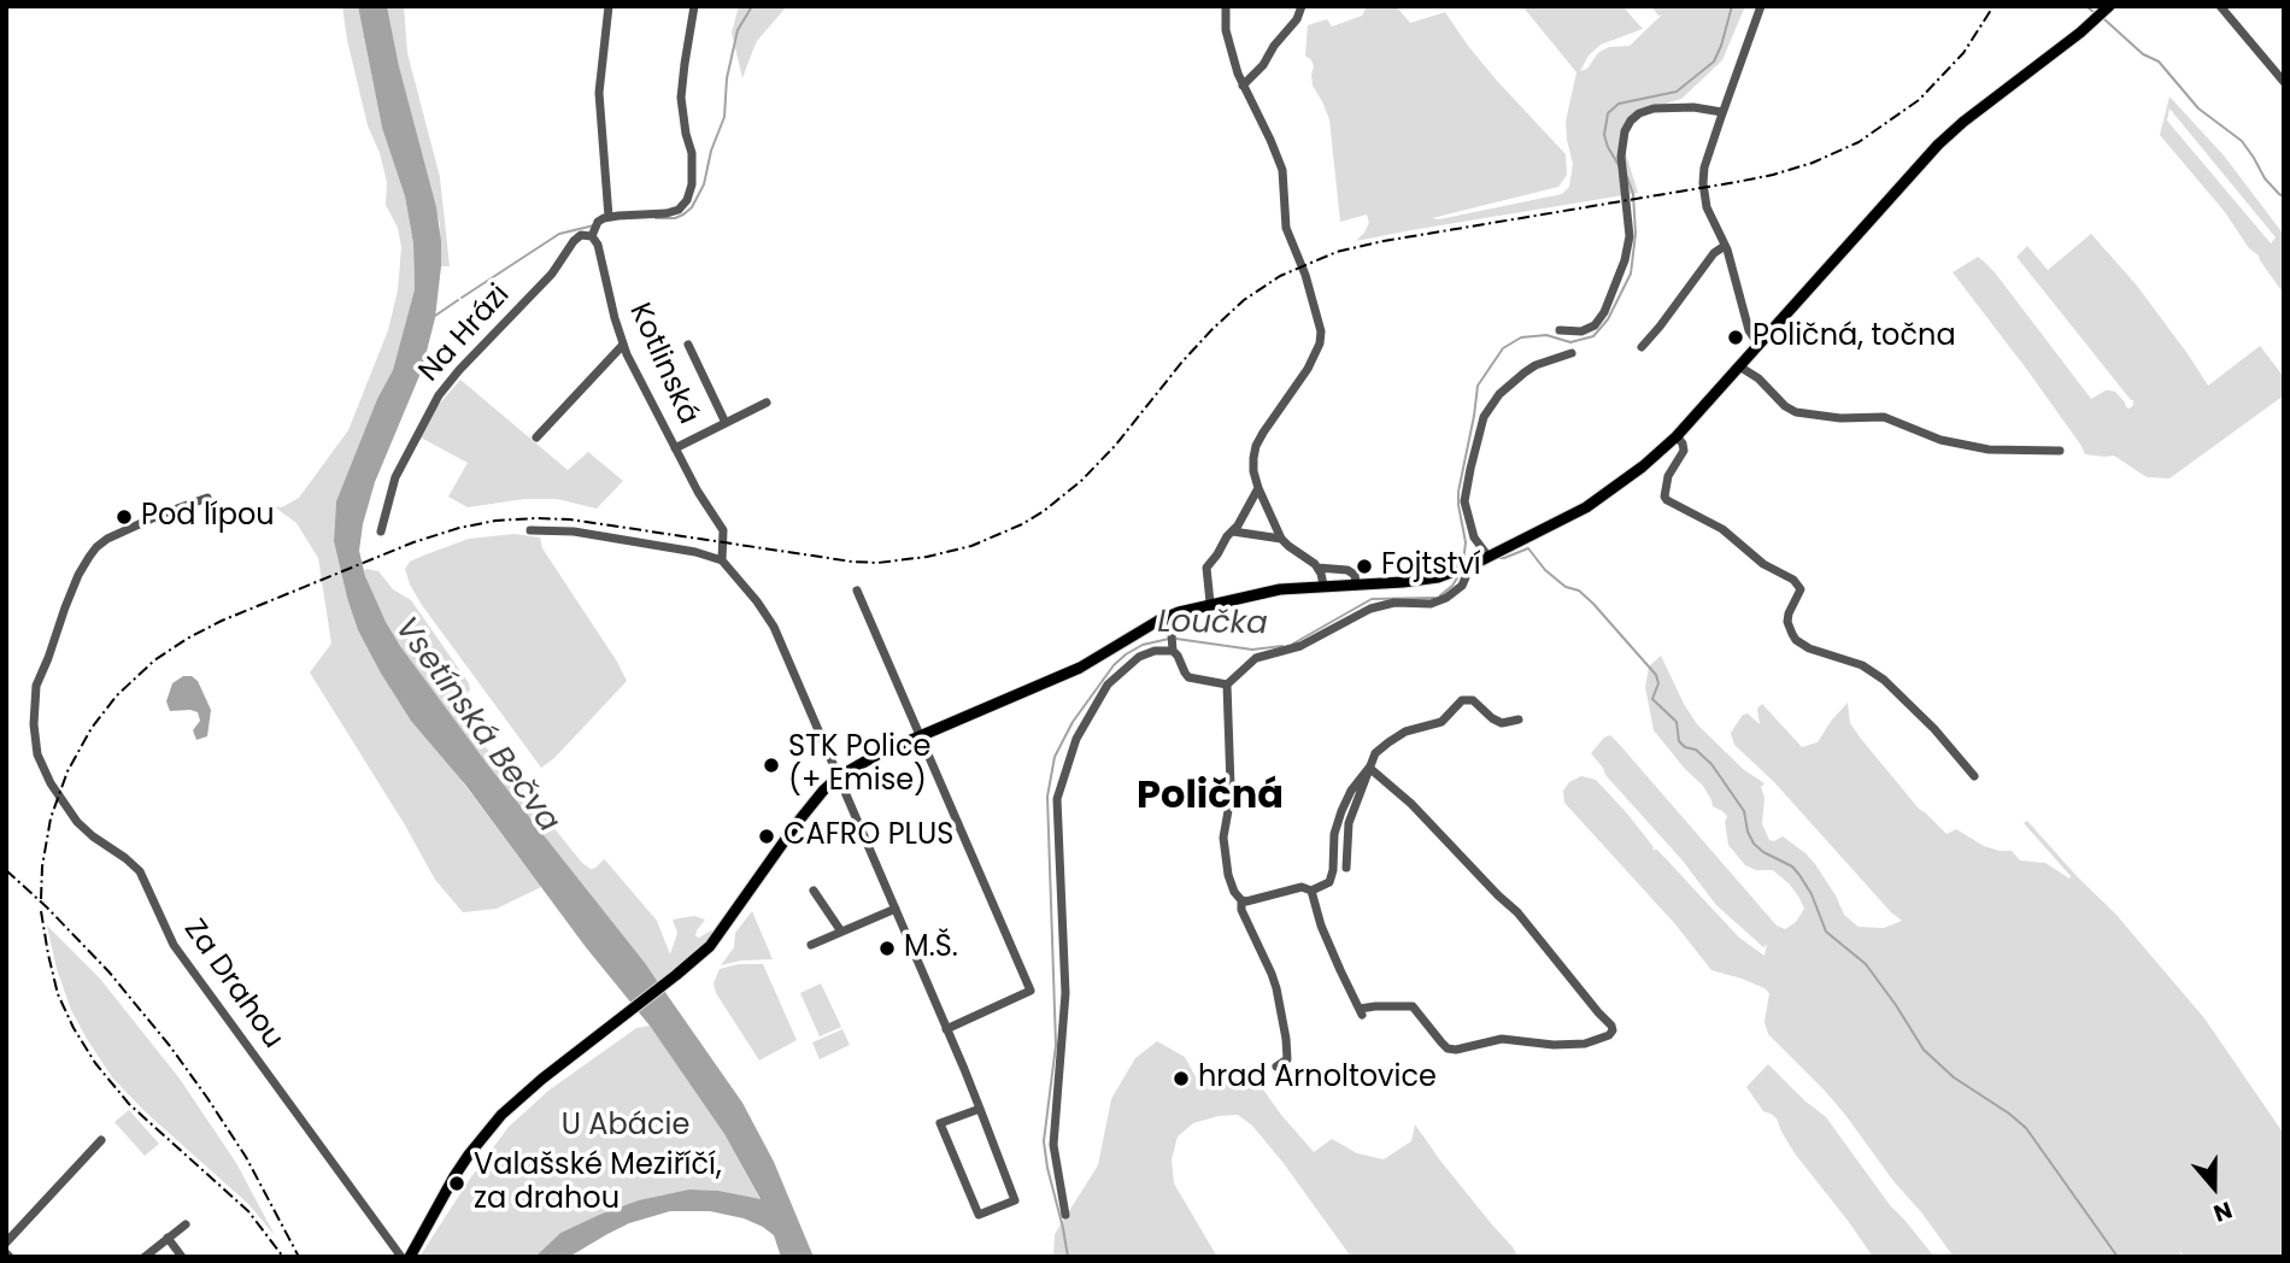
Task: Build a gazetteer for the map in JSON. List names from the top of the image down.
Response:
{
  "streets": {
    "street": ["Na Hrázi", "Kotlinská", "Za Drahou"]
  },
  "crossings": [
    ["Na Hrázi", "Kotlinská"]
  ],
  "districts": ["Poličná"],
  "water": ["Loučka", "Vsetínská Bečva"],
  "parks": ["U Abácie"],
  "places": [
    "Poličná, točna",
    "Pod lípou",
    "Fojtství",
    "STK Police (+ Emise)",
    "CAFRO PLUS",
    "M.Š.",
    "hrad Arnoltovice",
    "Valašské Meziříčí, za drahou"
  ],
  "north": "bottom"
}
